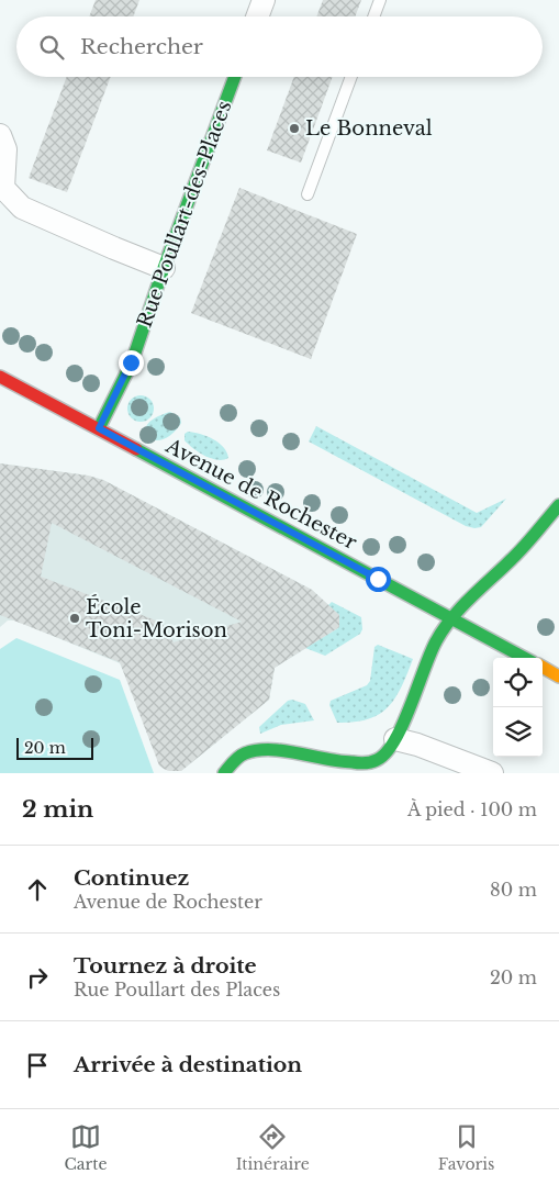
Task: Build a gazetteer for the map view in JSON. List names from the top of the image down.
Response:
{
  "streets": {
    "street": ["Rue Poullart-des-Places", "Avenue de Rochester"]
  },
  "crossings": [
    ["Rue Poullart-des-Places", "Avenue de Rochester"]
  ],
  "places": ["Le Bonneval", "École Toni-Morison"],
  "scale_bar": "20 m",
  "page": {
    "search": "Rechercher",
    "scale": "20 m",
    "heading": ["2 min", "À pied · 100 m"],
    "list": [
      ["Continuez", "Avenue de Rochester", "80 m"],
      ["Tournez à droite", "Rue Poullart des Places", "20 m"],
      "Arrivée à destination"
    ],
    "nav": ["Carte", "Itinéraire", "Favoris"]
  }
}
